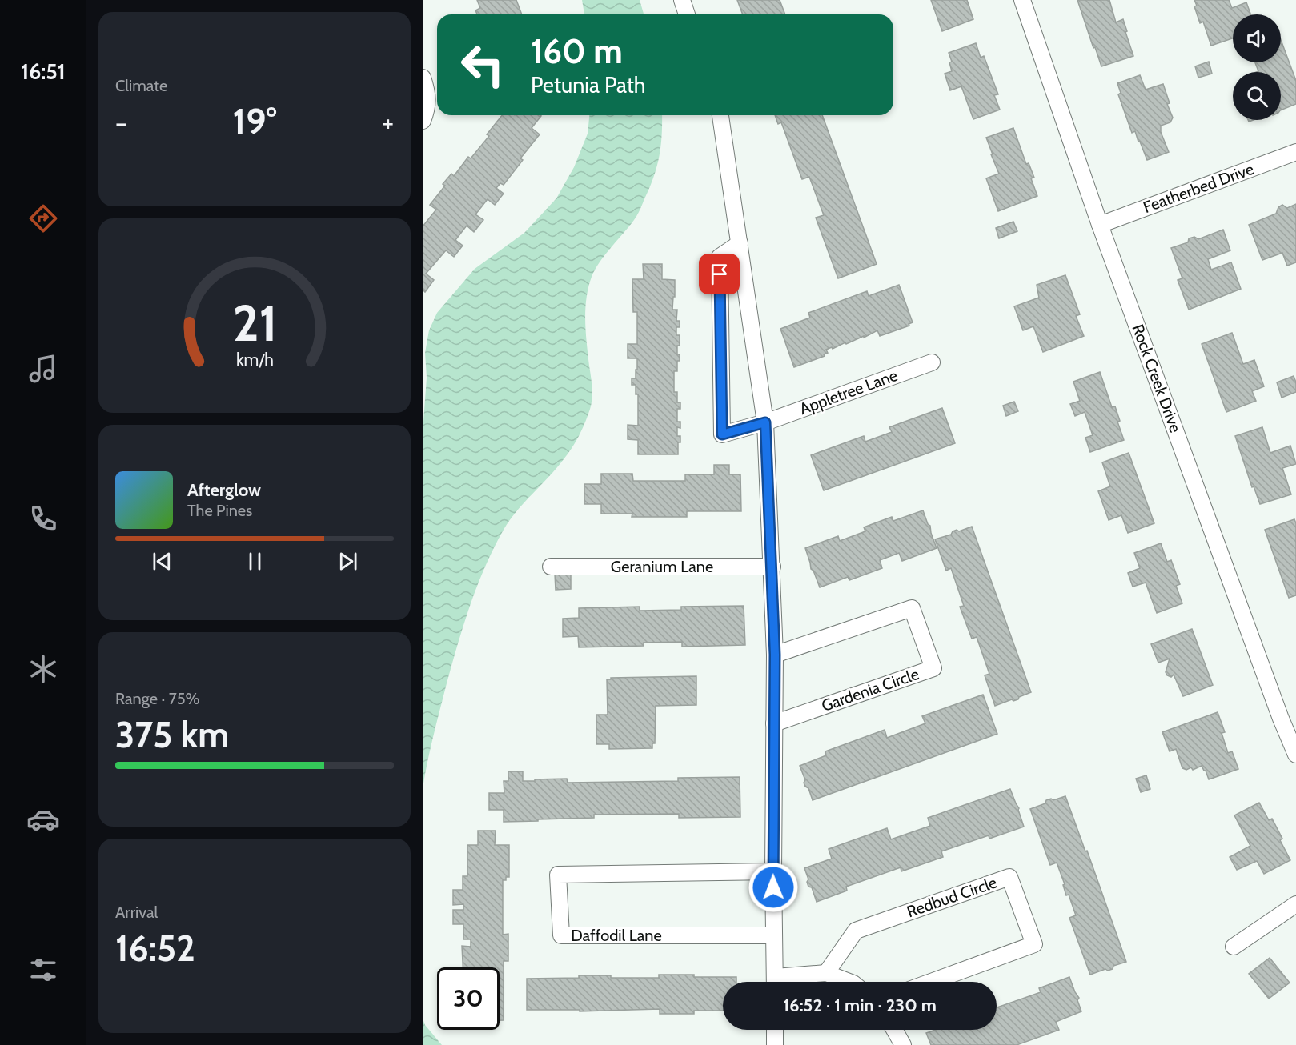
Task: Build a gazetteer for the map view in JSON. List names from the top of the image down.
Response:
{
  "streets": {
    "street": [
      "Featherbed Drive",
      "Rock Creek Drive",
      "Appletree Lane",
      "Geranium Lane",
      "Gardenia Circle",
      "Redbud Circle",
      "Daffodil Lane"
    ]
  },
  "crossings": [
    ["Featherbed Drive", "Rock Creek Drive"]
  ],
  "page": {
    "tabs": "16:51",
    "tile": [
      "Climate",
      ["Range · 75%", "375 km"],
      ["Arrival", "16:52"]
    ],
    "turn": ["160 m", "Petunia Path"],
    "heat": ["−", "19°", "+"],
    "song": ["Afterglow", "The Pines"],
    "limit": "30",
    "trip": "16:52 · 1 min · 230 m",
    "gauge": ["21", "km/h"]
  }
}
